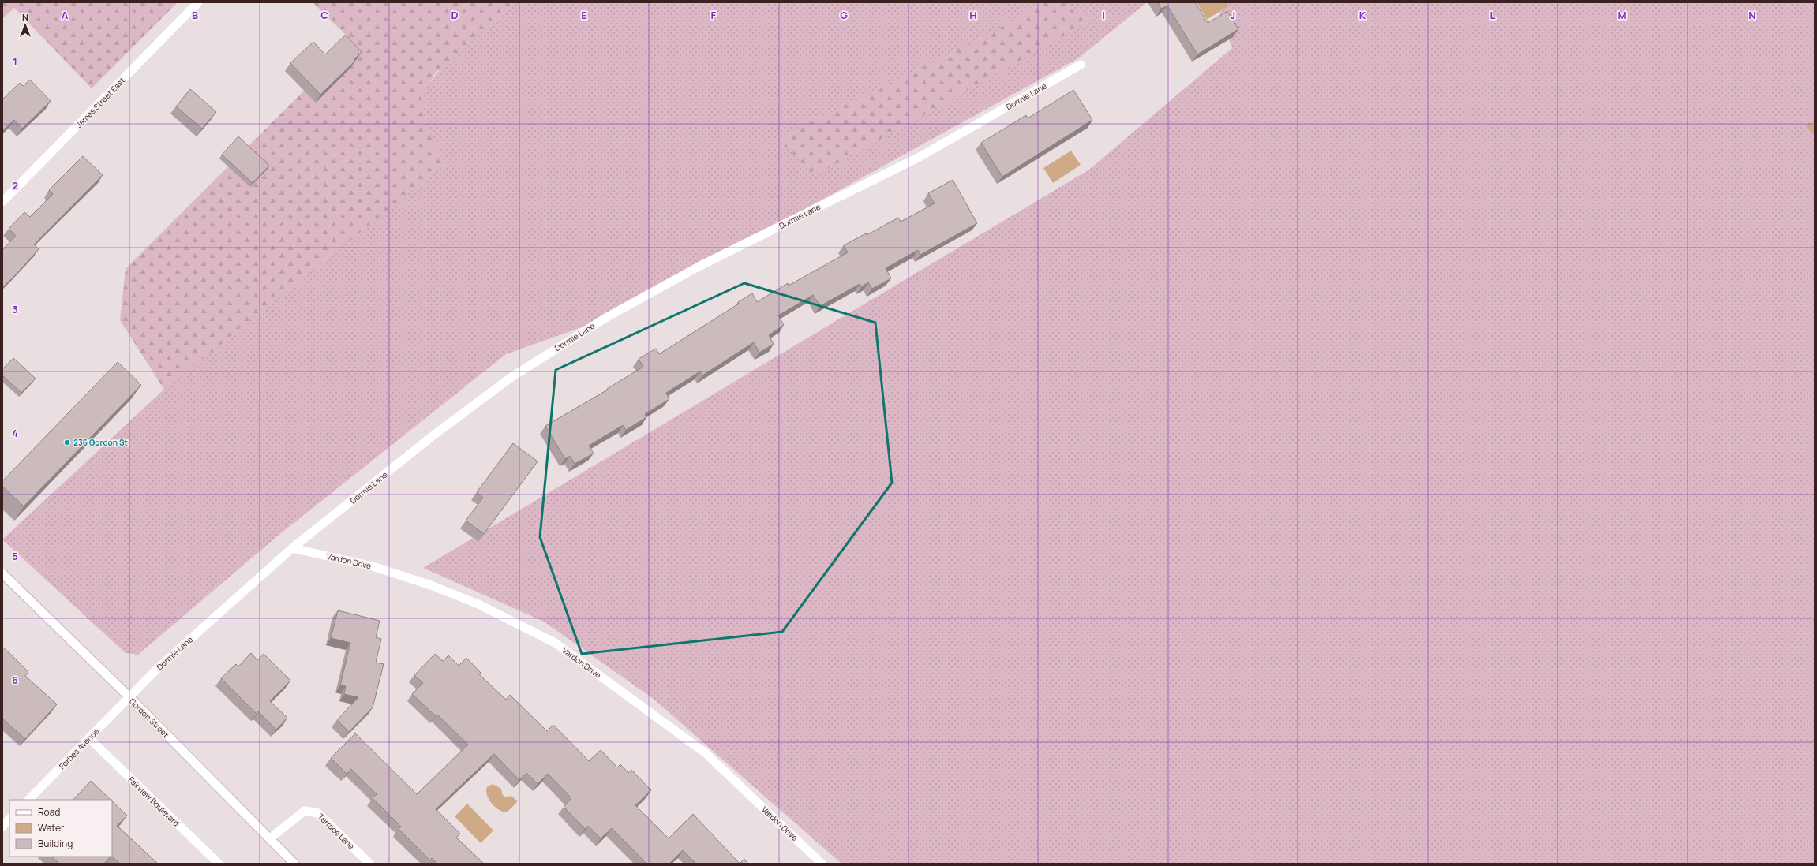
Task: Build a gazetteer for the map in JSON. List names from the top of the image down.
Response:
{
  "streets": {
    "street": [
      "Dormie Lane",
      "James Street East",
      "Vardon Drive",
      "Gordon Street",
      "Forbes Avenue",
      "Fairview Boulevard",
      "Terrace Lane"
    ]
  },
  "crossings": [
    ["Dormie Lane", "Vardon Drive"],
    ["Dormie Lane", "Gordon Street"],
    ["Dormie Lane", "Forbes Avenue"],
    ["Gordon Street", "Forbes Avenue"],
    ["Gordon Street", "Terrace Lane"],
    ["Forbes Avenue", "Fairview Boulevard"]
  ],
  "places": ["236 Gordon St"],
  "legend": ["Road", "Water", "Building"],
  "north": "top",
  "grid": {
    "columns": [
      "A",
      "B",
      "C",
      "D",
      "E",
      "F",
      "G",
      "H",
      "I",
      "J",
      "K",
      "L",
      "M",
      "N"
    ],
    "rows": [
      "1",
      "2",
      "3",
      "4",
      "5",
      "6"
    ]
  }
}
